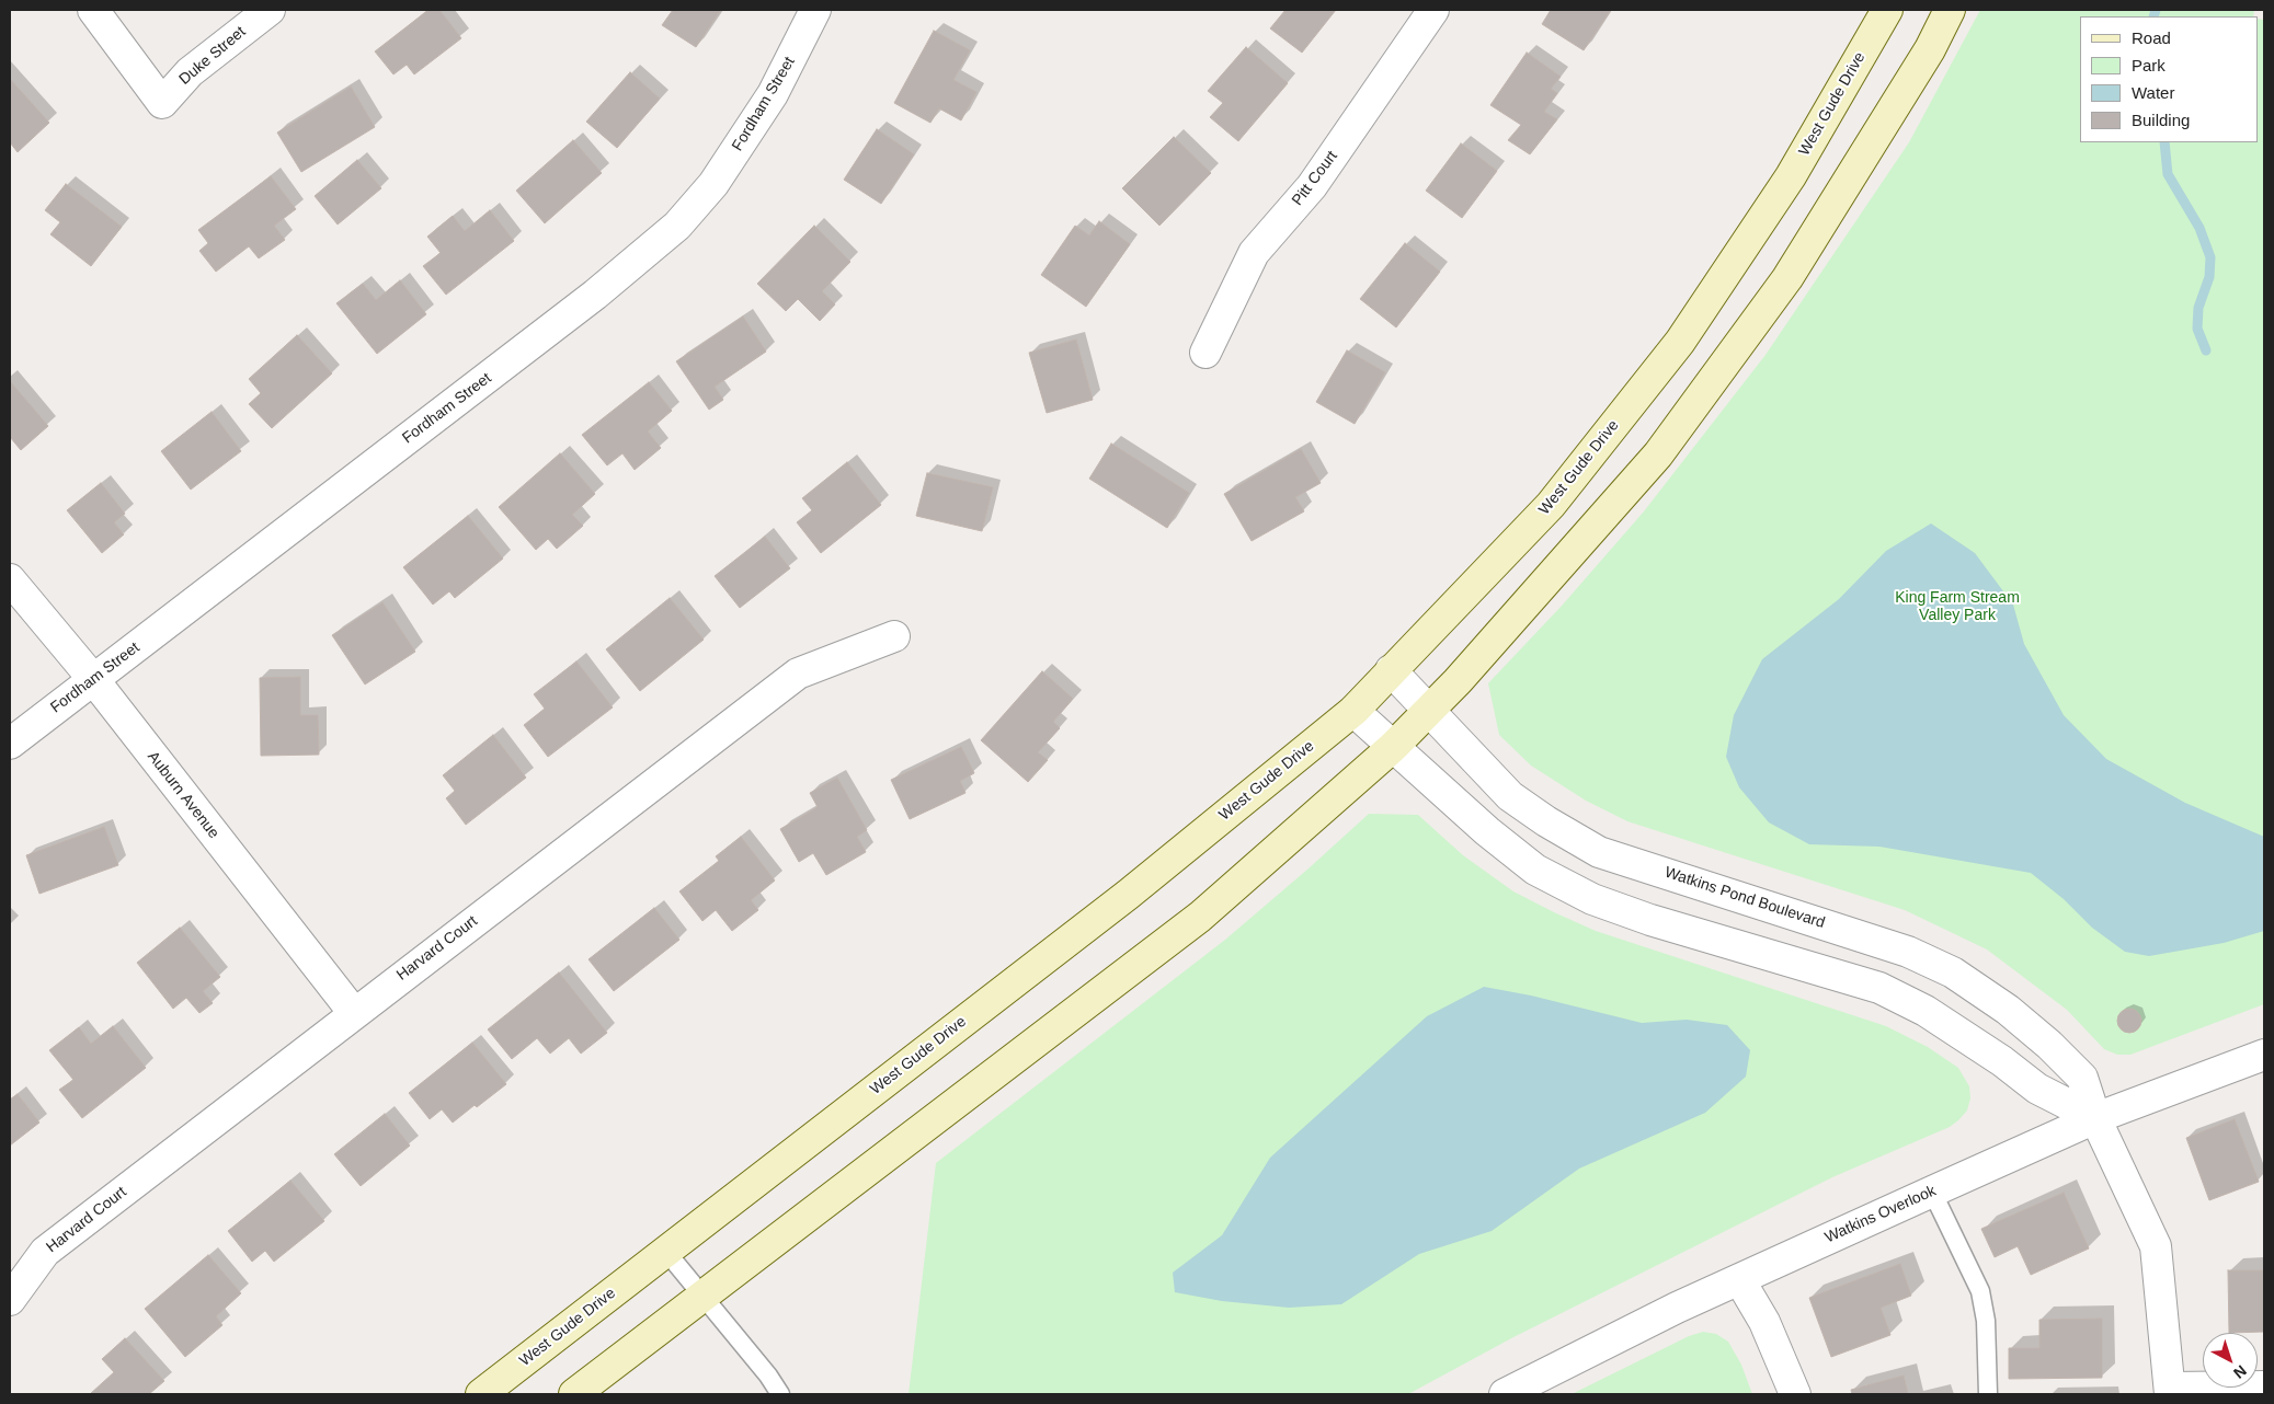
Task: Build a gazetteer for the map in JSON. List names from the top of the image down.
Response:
{
  "streets": {
    "main road": ["West Gude Drive"],
    "street": [
      "Duke Street",
      "Fordham Street",
      "Pitt Court",
      "Auburn Avenue",
      "Watkins Pond Boulevard",
      "Harvard Court",
      "Watkins Overlook"
    ]
  },
  "crossings": [
    ["Fordham Street", "Auburn Avenue"],
    ["West Gude Drive", "Watkins Pond Boulevard"],
    ["Auburn Avenue", "Harvard Court"],
    ["Watkins Pond Boulevard", "Watkins Overlook"]
  ],
  "parks": ["King Farm Stream Valley Park"],
  "legend": [
    "Road",
    "Park",
    "Water",
    "Building"
  ],
  "north": "bottom right"
}
